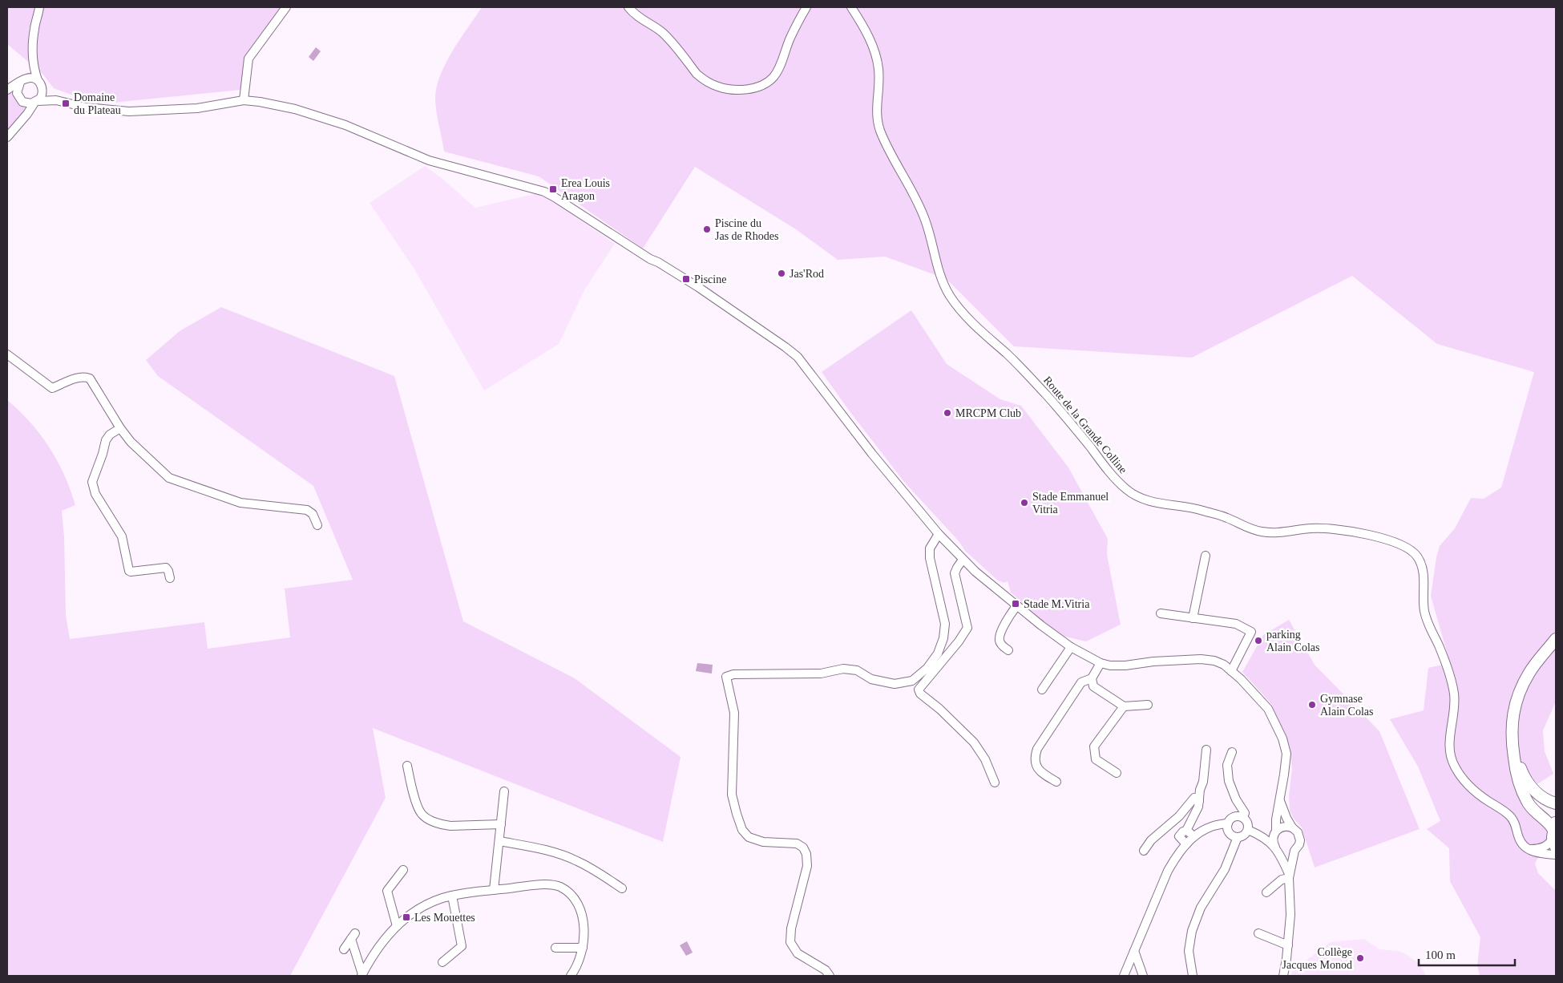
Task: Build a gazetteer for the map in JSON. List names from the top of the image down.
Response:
{
  "streets": {
    "street": ["Route de la Grande Colline"]
  },
  "places": {
    "transit": [
      "Domaine du Plateau",
      "Erea Louis Aragon",
      "Piscine",
      "Stade M.Vitria",
      "Les Mouettes"
    ],
    "other": [
      "Piscine du Jas de Rhodes",
      "Jas'Rod",
      "MRCPM Club",
      "Stade Emmanuel Vitria",
      "parking Alain Colas",
      "Gymnase Alain Colas",
      "Collège Jacques Monod"
    ]
  },
  "scale_bar": "100 m"
}
